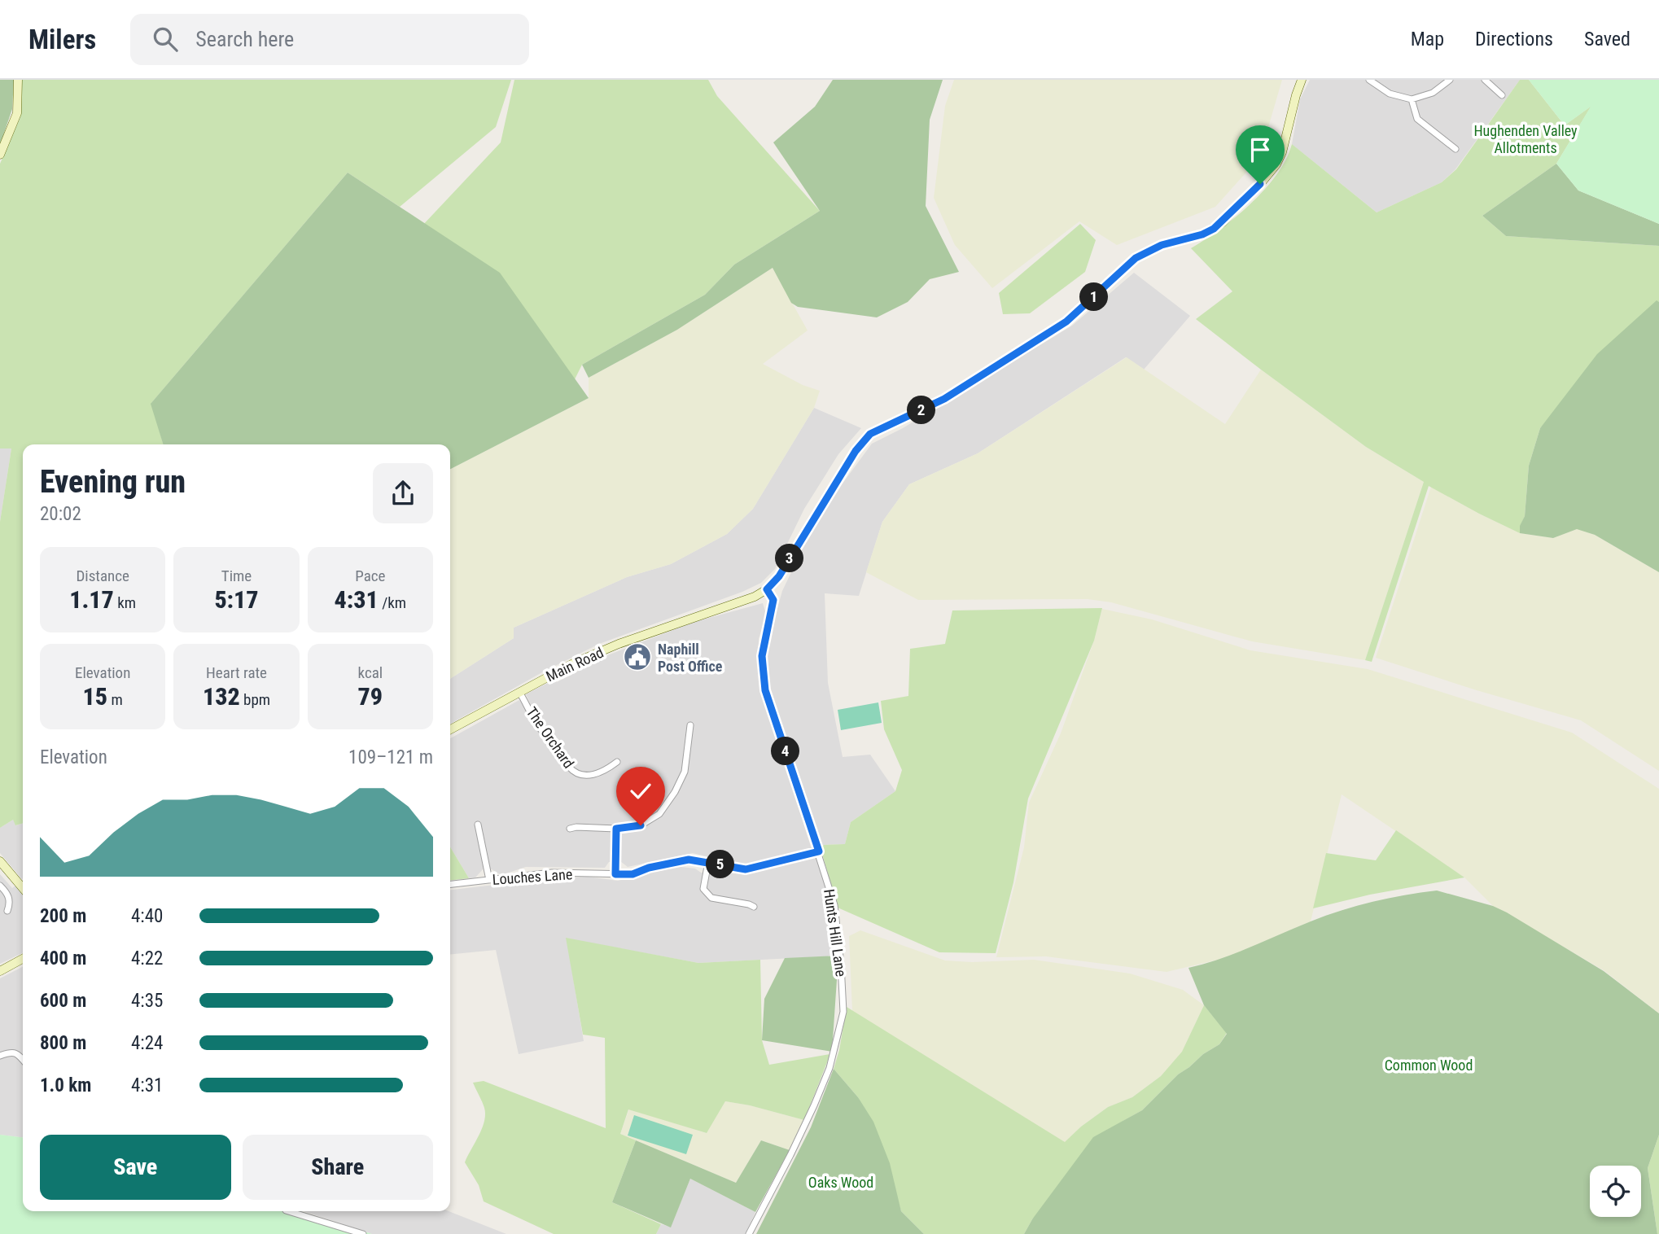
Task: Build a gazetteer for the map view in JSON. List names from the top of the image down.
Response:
{
  "streets": {
    "street": [
      "Main Road",
      "The Orchard",
      "Louches Lane",
      "Hunts Hill Lane"
    ]
  },
  "crossings": [
    ["Main Road", "The Orchard"],
    ["Main Road", "Hunts Hill Lane"],
    ["Louches Lane", "Hunts Hill Lane"]
  ],
  "parks": ["Hughenden Valley Allotments", "Common Wood", "Oaks Wood"],
  "places": {
    "public building": ["Naphill Post Office"]
  },
  "page": {
    "header": "Milers",
    "search": "Search here",
    "nav": ["Map", "Directions", "Saved"],
    "pins": [
      "1",
      "2",
      "3",
      "4",
      "5"
    ],
    "heading": ["Evening run", "20:02"],
    "stats": [
      ["Distance", "1.17 km"],
      ["Time", "5:17"],
      ["Pace", "4:31 /km"],
      ["Elevation", "15 m"],
      ["Heart rate", "132 bpm"],
      ["kcal", "79"]
    ],
    "chart": ["Elevation", "109–121 m"],
    "list": [
      {
        "name": "200 m",
        "note": "4:40"
      },
      {
        "name": "400 m",
        "note": "4:22"
      },
      {
        "name": "600 m",
        "note": "4:35"
      },
      {
        "name": "800 m",
        "note": "4:24"
      },
      {
        "name": "1.0 km",
        "note": "4:31"
      }
    ],
    "buttons": ["Save", "Share"]
  }
}
